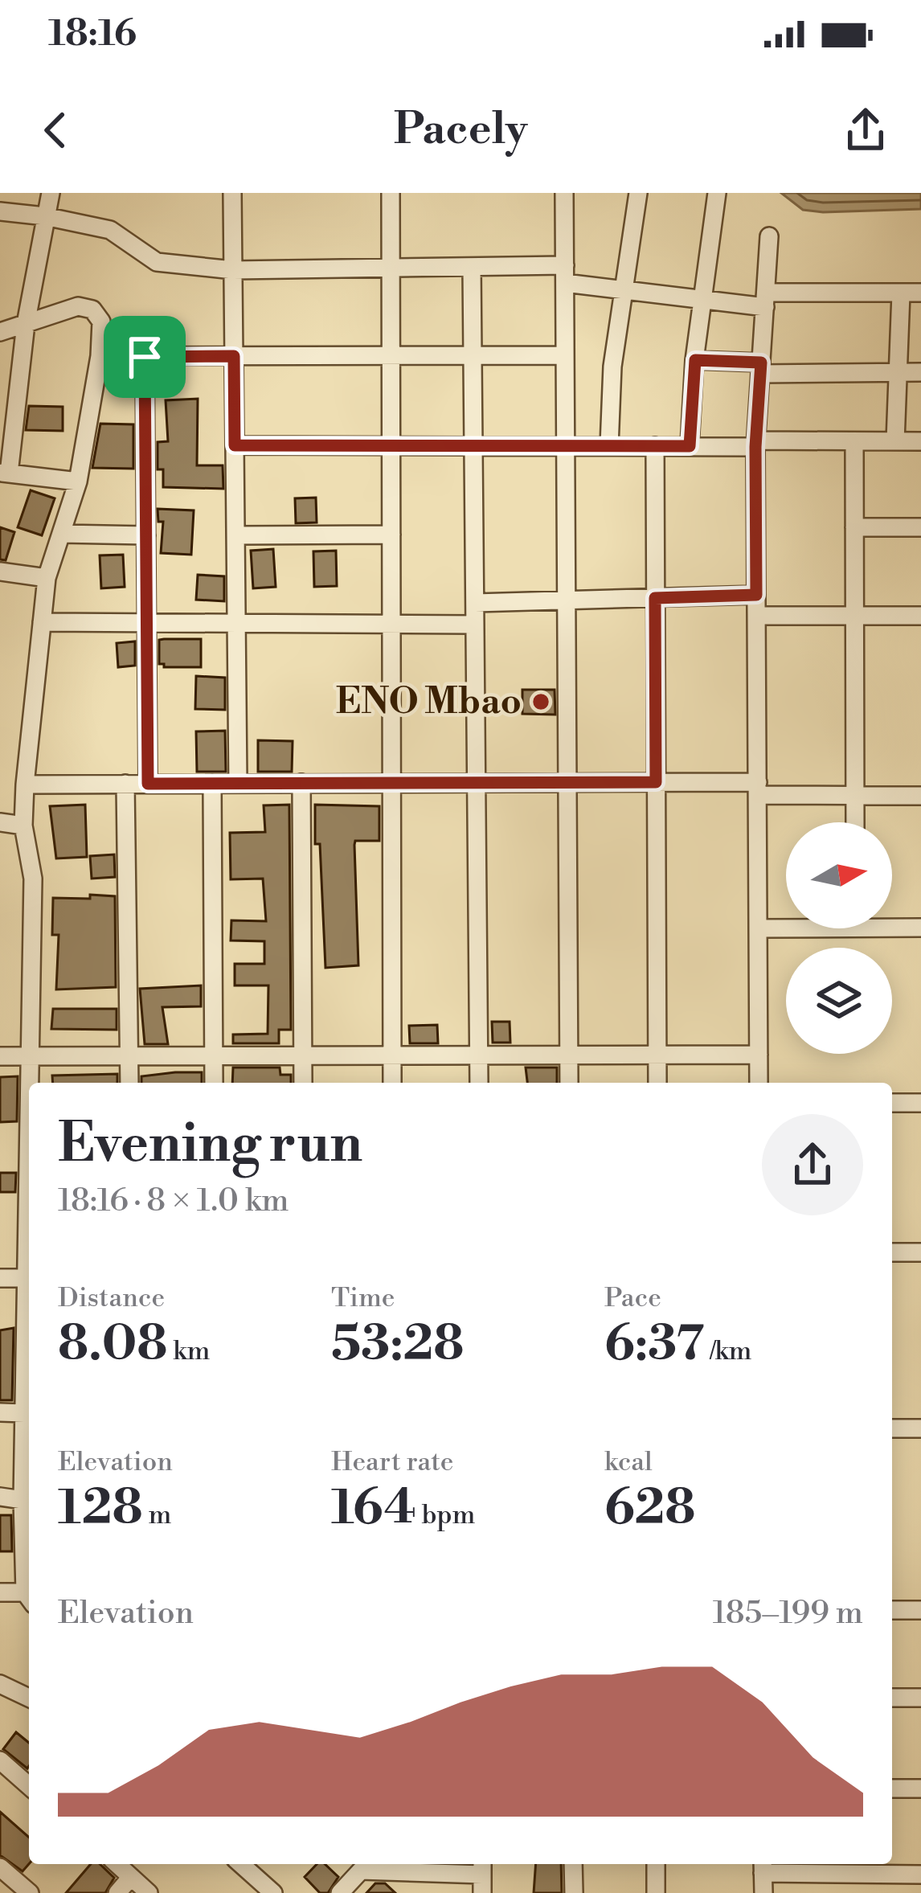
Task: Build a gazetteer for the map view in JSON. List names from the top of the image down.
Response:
{
  "places": ["ENO Mbao"],
  "north": "right",
  "page": {
    "status": "18:16",
    "header": "Pacely",
    "heading": ["Evening run", "18:16 · 8 × 1.0 km"],
    "stats": [
      ["Distance", "8.08 km"],
      ["Time", "53:28"],
      ["Pace", "6:37 /km"],
      ["Elevation", "128 m"],
      ["Heart rate", "164 bpm"],
      ["kcal", "628"]
    ],
    "chart": ["Elevation", "185–199 m"]
  }
}
